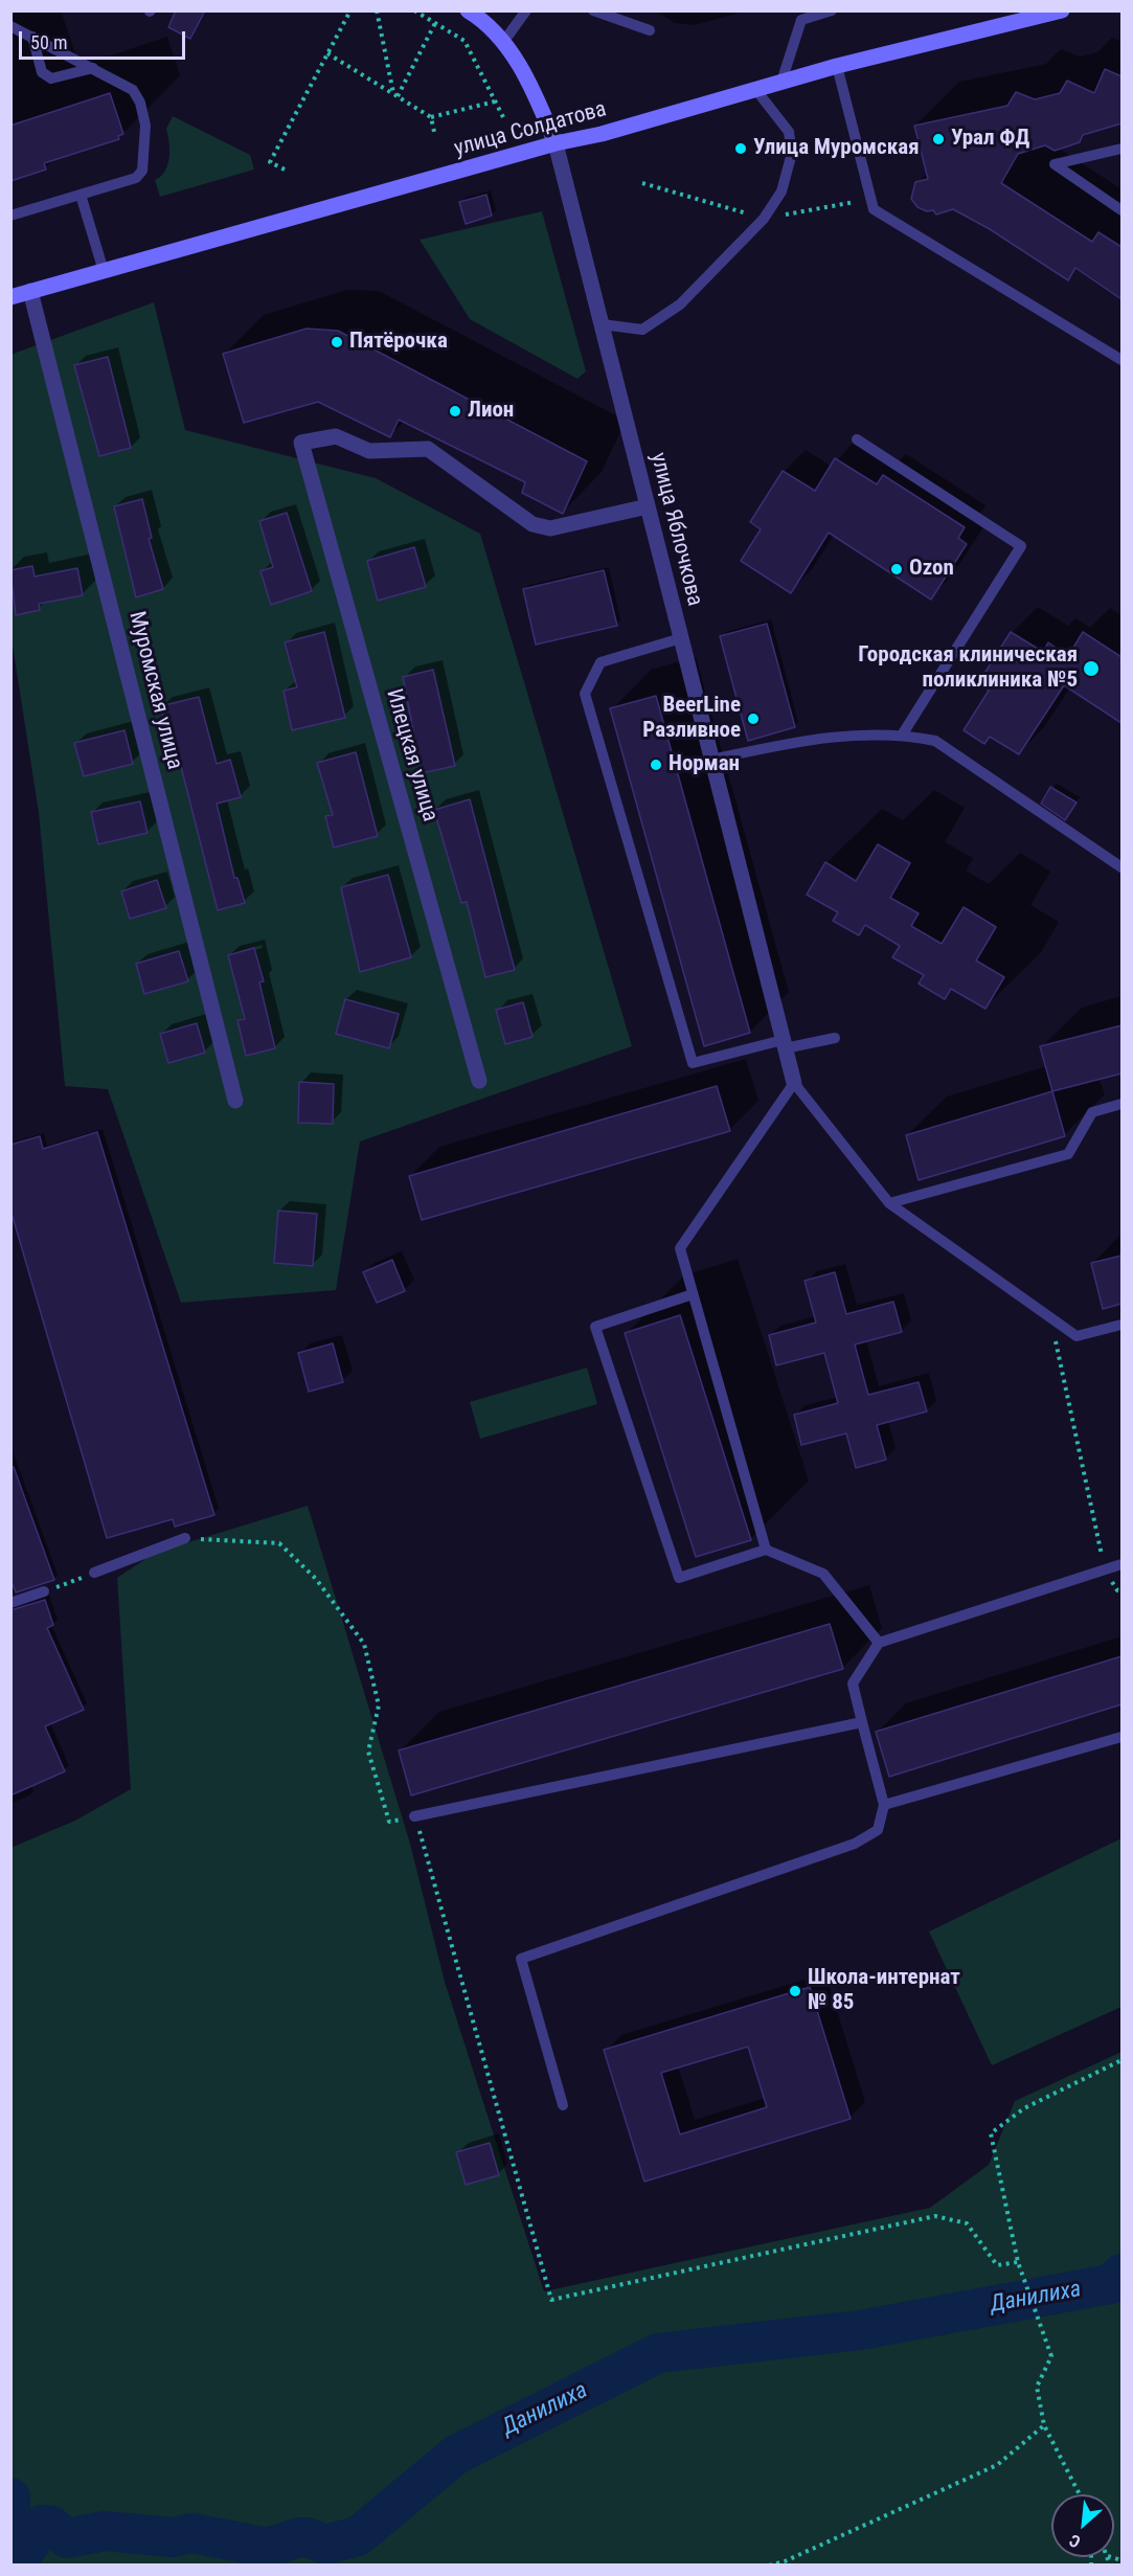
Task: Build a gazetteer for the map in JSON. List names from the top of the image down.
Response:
{
  "streets": {
    "main road": ["улица Солдатова", "улица Яблочкова"],
    "street": ["Муромская улица", "Илецкая улица"]
  },
  "crossings": [
    ["улица Солдатова", "улица Яблочкова"],
    ["улица Солдатова", "Муромская улица"],
    ["улица Яблочкова", "Илецкая улица"]
  ],
  "water": ["Данилиха"],
  "places": [
    "Урал ФД",
    "Улица Муромская",
    "Пятёрочка",
    "Лион",
    "Ozon",
    "Городская клиническая поликлиника №5",
    "BeerLine Разливное",
    "Норман",
    "Школа-интернат № 85"
  ],
  "scale_bar": "50 m",
  "north": "bottom left"
}
